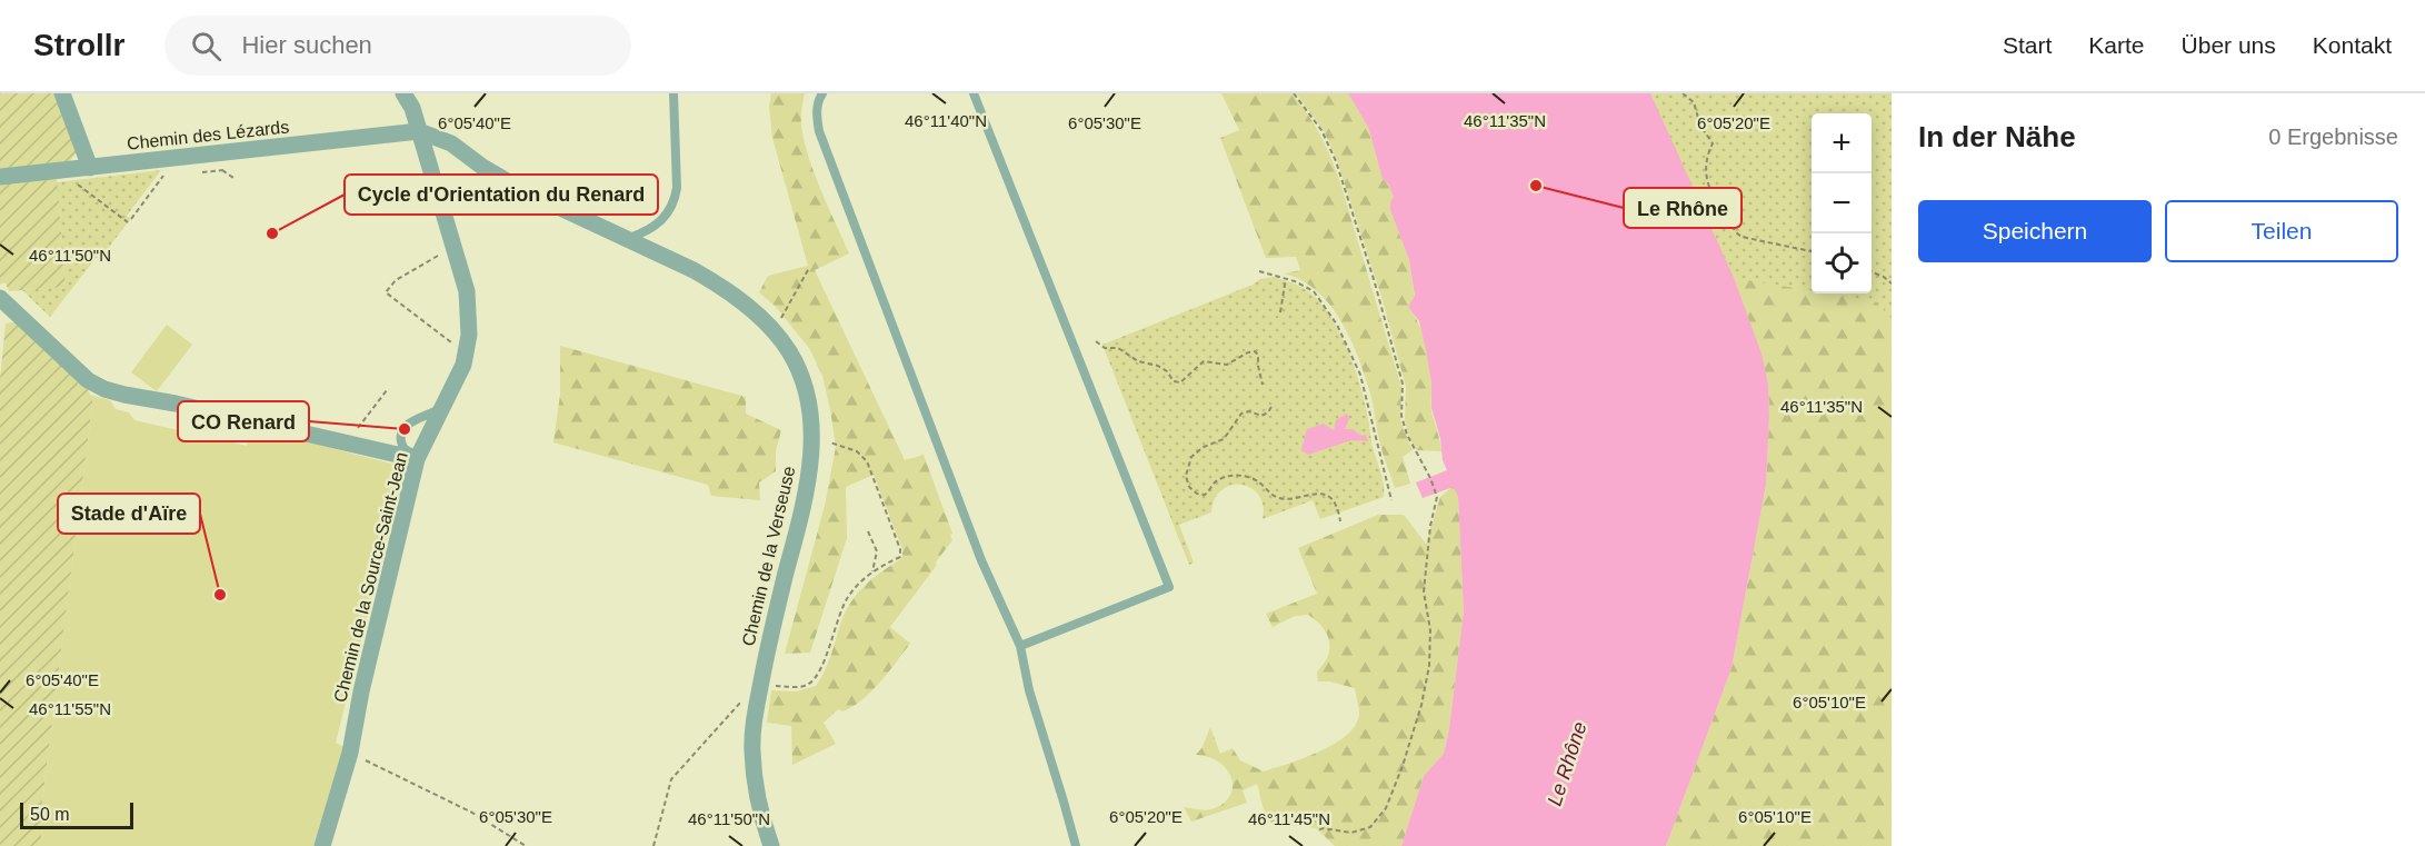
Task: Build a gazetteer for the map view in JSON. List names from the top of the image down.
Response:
{
  "streets": {
    "street": ["Chemin des Lézards", "Chemin de la Verseuse", "Chemin de la Source-Saint-Jean"]
  },
  "crossings": [
    ["Chemin des Lézards", "Chemin de la Verseuse"],
    ["Chemin des Lézards", "Chemin de la Source-Saint-Jean"],
    ["Chemin de la Verseuse", "Chemin de la Source-Saint-Jean"]
  ],
  "water": ["Le Rhône"],
  "places": [
    "Le Rhône",
    "Cycle d'Orientation du Renard",
    "CO Renard",
    "Stade d'Aïre"
  ],
  "scale_bar": "50 m",
  "page": {
    "header": "Strollr",
    "search": "Hier suchen",
    "nav": [
      "Start",
      "Karte",
      "Über uns",
      "Kontakt"
    ],
    "heading": ["In der Nähe", "0 Ergebnisse"],
    "map_buttons": ["+", "−"],
    "buttons": ["Speichern", "Teilen"],
    "scale": "50 m"
  },
  "coordinates": [
    "46°11'40\"N",
    "46°11'35\"N",
    "6°05'40\"E",
    "6°05'30\"E",
    "6°05'20\"E",
    "46°11'50\"N",
    "6°05'10\"E",
    "46°11'55\"N",
    "46°11'45\"N"
  ]
}
